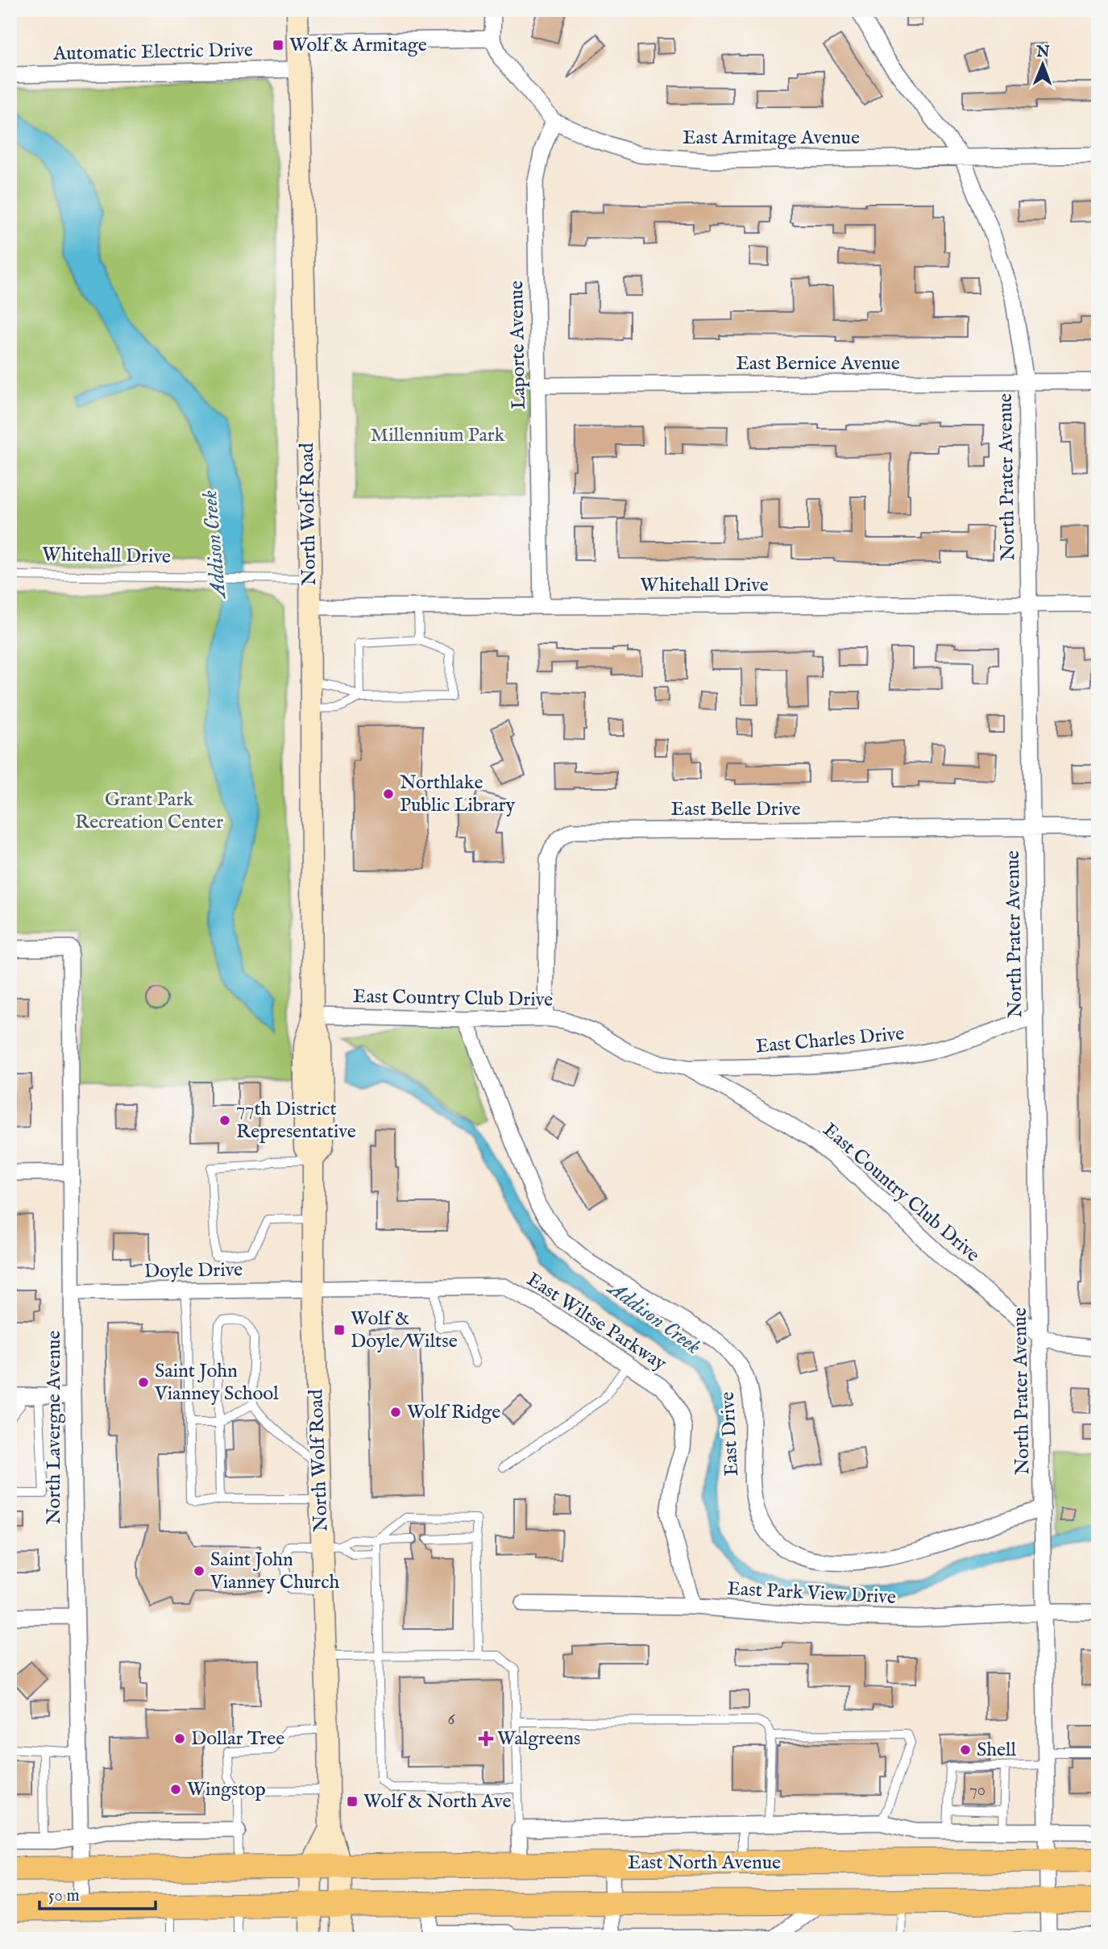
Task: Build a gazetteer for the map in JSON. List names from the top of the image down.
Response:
{
  "streets": {
    "main road": ["North Wolf Road", "East North Avenue"],
    "street": [
      "Automatic Electric Drive",
      "East Armitage Avenue",
      "Laporte Avenue",
      "East Bernice Avenue",
      "North Prater Avenue",
      "Whitehall Drive",
      "East Belle Drive",
      "East Country Club Drive",
      "East Charles Drive",
      "Doyle Drive",
      "East Wiltse Parkway",
      "North Lavergne Avenue",
      "East Drive",
      "East Park View Drive"
    ]
  },
  "crossings": [
    ["Automatic Electric Drive", "North Wolf Road"],
    ["East Armitage Avenue", "Laporte Avenue"],
    ["East Armitage Avenue", "North Prater Avenue"],
    ["Laporte Avenue", "East Bernice Avenue"],
    ["Laporte Avenue", "Whitehall Drive"],
    ["East Bernice Avenue", "North Prater Avenue"],
    ["North Prater Avenue", "Whitehall Drive"],
    ["North Prater Avenue", "East Belle Drive"],
    ["North Prater Avenue", "East Country Club Drive"],
    ["North Prater Avenue", "East Charles Drive"],
    ["North Prater Avenue", "East Drive"],
    ["North Prater Avenue", "East Park View Drive"],
    ["North Prater Avenue", "East North Avenue"],
    ["North Wolf Road", "Whitehall Drive"],
    ["North Wolf Road", "East Country Club Drive"],
    ["North Wolf Road", "Doyle Drive"],
    ["North Wolf Road", "East Wiltse Parkway"],
    ["North Wolf Road", "East North Avenue"],
    ["East Belle Drive", "East Country Club Drive"],
    ["East Country Club Drive", "East Charles Drive"],
    ["East Country Club Drive", "East Drive"],
    ["Doyle Drive", "East Wiltse Parkway"],
    ["Doyle Drive", "North Lavergne Avenue"],
    ["East Wiltse Parkway", "East Park View Drive"],
    ["North Lavergne Avenue", "East North Avenue"]
  ],
  "water": ["Addison Creek"],
  "parks": ["Millennium Park", "Grant Park Recreation Center"],
  "places": {
    "transit": ["Wolf & Armitage", "Wolf & Doyle/Wiltse", "Wolf & North Ave"],
    "other": [
      "Northlake Public Library",
      "77th District Representative",
      "Saint John Vianney School",
      "Wolf Ridge",
      "Saint John Vianney Church",
      "Dollar Tree",
      "Shell",
      "Wingstop"
    ],
    "health": ["Walgreens"]
  },
  "house_numbers": ["6", "70"],
  "scale_bar": "50 m",
  "north": "top"
}
